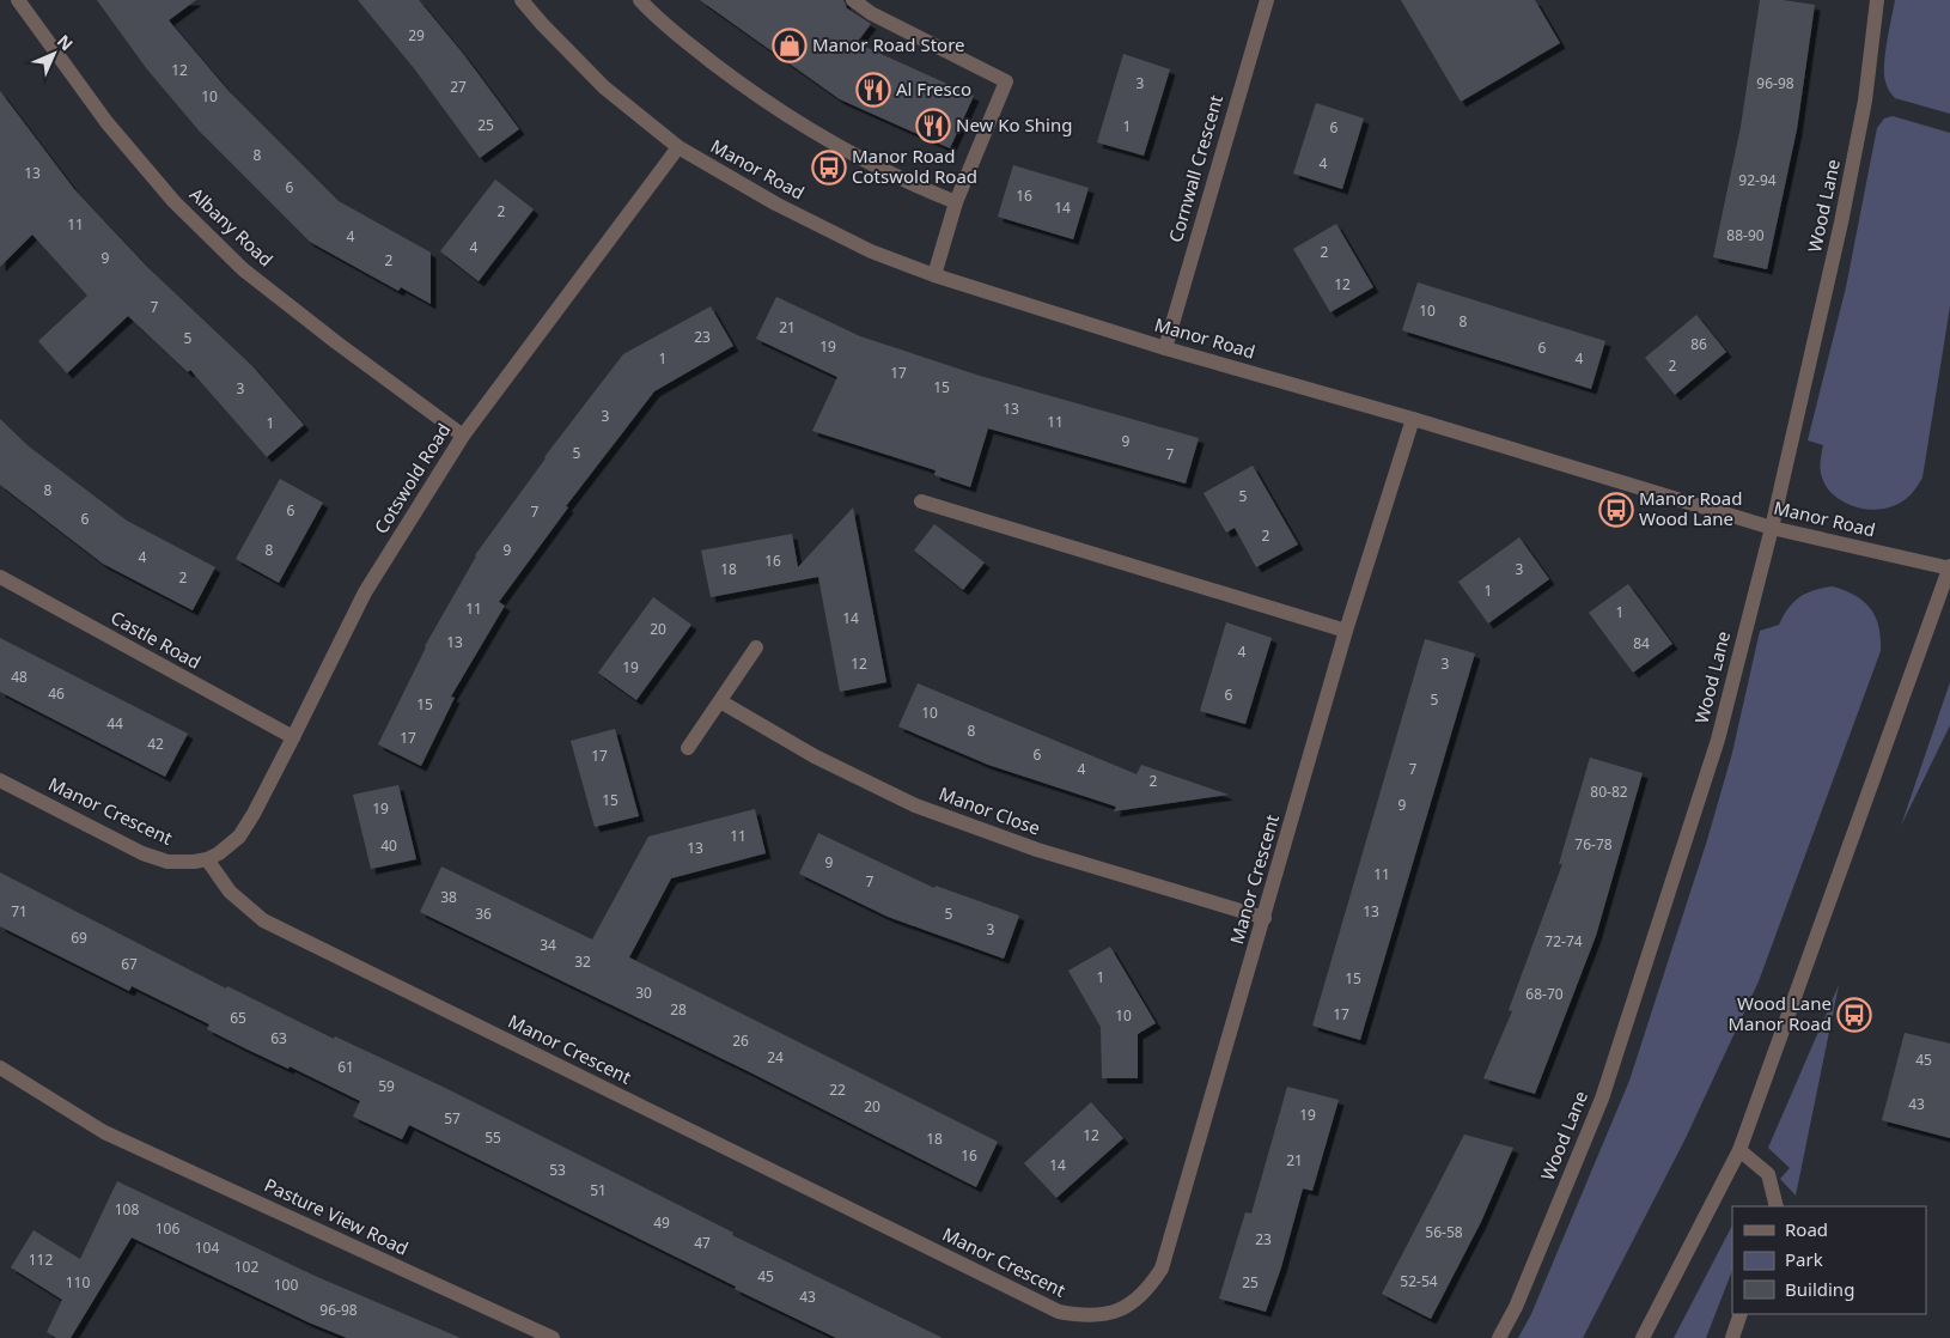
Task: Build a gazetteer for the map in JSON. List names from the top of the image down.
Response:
{
  "streets": {
    "street": [
      "Cornwall Crescent",
      "Manor Road",
      "Wood Lane",
      "Albany Road",
      "Cotswold Road",
      "Castle Road",
      "Manor Crescent",
      "Manor Close",
      "Pasture View Road"
    ]
  },
  "crossings": [
    ["Cornwall Crescent", "Manor Road"],
    ["Manor Road", "Wood Lane"],
    ["Manor Road", "Cotswold Road"],
    ["Manor Road", "Manor Crescent"],
    ["Albany Road", "Cotswold Road"],
    ["Cotswold Road", "Castle Road"],
    ["Cotswold Road", "Manor Crescent"],
    ["Manor Crescent", "Manor Close"]
  ],
  "places": {
    "shop": ["Manor Road Store"],
    "restaurant": ["Al Fresco", "New Ko Shing"],
    "bus stop": ["Manor Road Cotswold Road", "Manor Road Wood Lane", "Wood Lane Manor Road"]
  },
  "house_numbers": [
    "29",
    "12",
    "3",
    "96-98",
    "27",
    "10",
    "25",
    "1",
    "6",
    "8",
    "4",
    "13",
    "92-94",
    "6",
    "16",
    "14",
    "2",
    "11",
    "88-90",
    "4",
    "4",
    "2",
    "9",
    "2",
    "12",
    "7",
    "10",
    "8",
    "21",
    "23",
    "5",
    "86",
    "19",
    "6",
    "1",
    "4",
    "2",
    "17",
    "15",
    "3",
    "13",
    "3",
    "11",
    "1",
    "9",
    "5",
    "7",
    "8",
    "5",
    "6",
    "7",
    "6",
    "2",
    "8",
    "9",
    "4",
    "16",
    "18",
    "3",
    "2",
    "1",
    "11",
    "1",
    "14",
    "20",
    "13",
    "84",
    "4",
    "12",
    "3",
    "19",
    "48",
    "46",
    "6",
    "5",
    "15",
    "10",
    "44",
    "8",
    "17",
    "42",
    "6",
    "17",
    "4",
    "7",
    "2",
    "80-82",
    "15",
    "9",
    "19",
    "11",
    "76-78",
    "40",
    "13",
    "9",
    "11",
    "7",
    "38",
    "71",
    "13",
    "36",
    "5",
    "3",
    "69",
    "72-74",
    "34",
    "32",
    "67",
    "1",
    "15",
    "30",
    "68-70",
    "28",
    "17",
    "10",
    "65",
    "63",
    "26",
    "24",
    "45",
    "61",
    "59",
    "22",
    "43",
    "20",
    "19",
    "57",
    "12",
    "55",
    "18",
    "16",
    "21",
    "14",
    "53",
    "51",
    "108",
    "49",
    "106",
    "56-58",
    "23",
    "47",
    "104",
    "112",
    "102",
    "45",
    "52-54",
    "110",
    "25",
    "100",
    "43",
    "96-98"
  ],
  "legend": ["Road", "Park", "Building"],
  "north": "top right"
}
